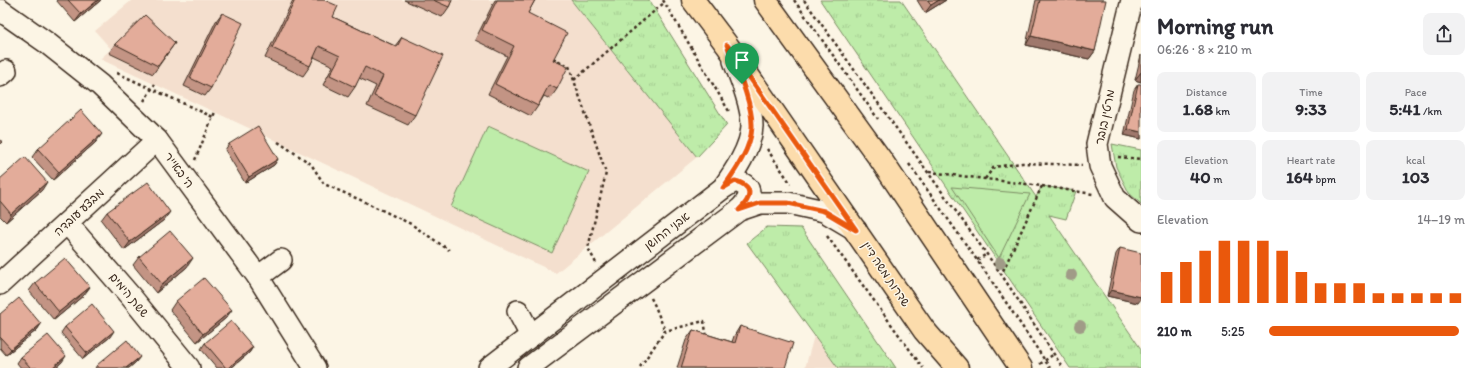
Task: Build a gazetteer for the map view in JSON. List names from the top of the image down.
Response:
{
  "streets": {
    "main road": ["שדרות משה דיין"],
    "street": [
      "מרטין בובר",
      "ה' באייר",
      "מבצע עובדה",
      "אבני החושן",
      "ששת הימים"
    ]
  },
  "crossings": [
    ["ה' באייר", "מבצע עובדה"],
    ["מבצע עובדה", "ששת הימים"],
    ["אבני החושן", "שדרות משה דיין"]
  ],
  "page": {
    "heading": ["Morning run", "06:26 · 8 × 210 m"],
    "stats": [
      ["Distance", "1.68 km"],
      ["Time", "9:33"],
      ["Pace", "5:41 /km"],
      ["Elevation", "40 m"],
      ["Heart rate", "164 bpm"],
      ["kcal", "103"]
    ],
    "chart": ["Elevation", "14–19 m"],
    "list": [
      {
        "name": "210 m",
        "note": "5:25"
      }
    ]
  }
}
